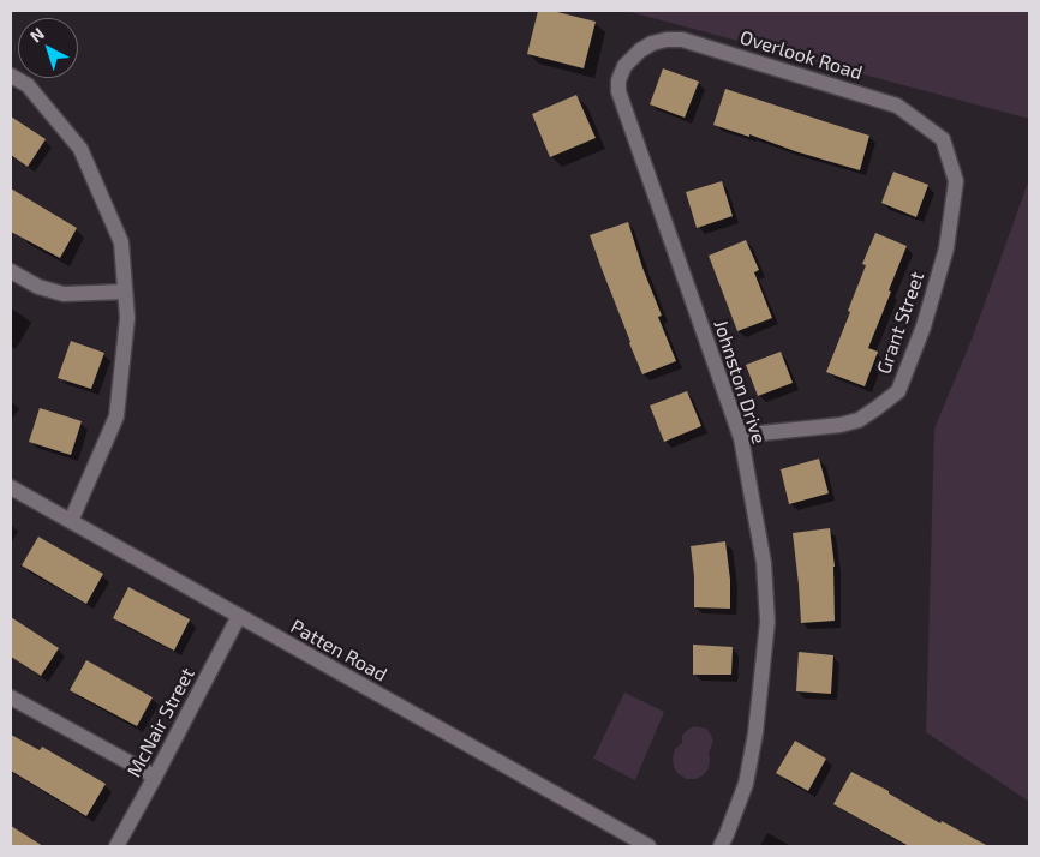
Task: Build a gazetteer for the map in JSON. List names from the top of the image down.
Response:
{
  "streets": {
    "street": [
      "Overlook Road",
      "Grant Street",
      "Johnston Drive",
      "Patten Road",
      "McNair Street"
    ]
  },
  "crossings": [
    ["Overlook Road", "Grant Street"],
    ["Overlook Road", "Johnston Drive"],
    ["Grant Street", "Johnston Drive"],
    ["Patten Road", "McNair Street"]
  ],
  "north": "top left"
}
